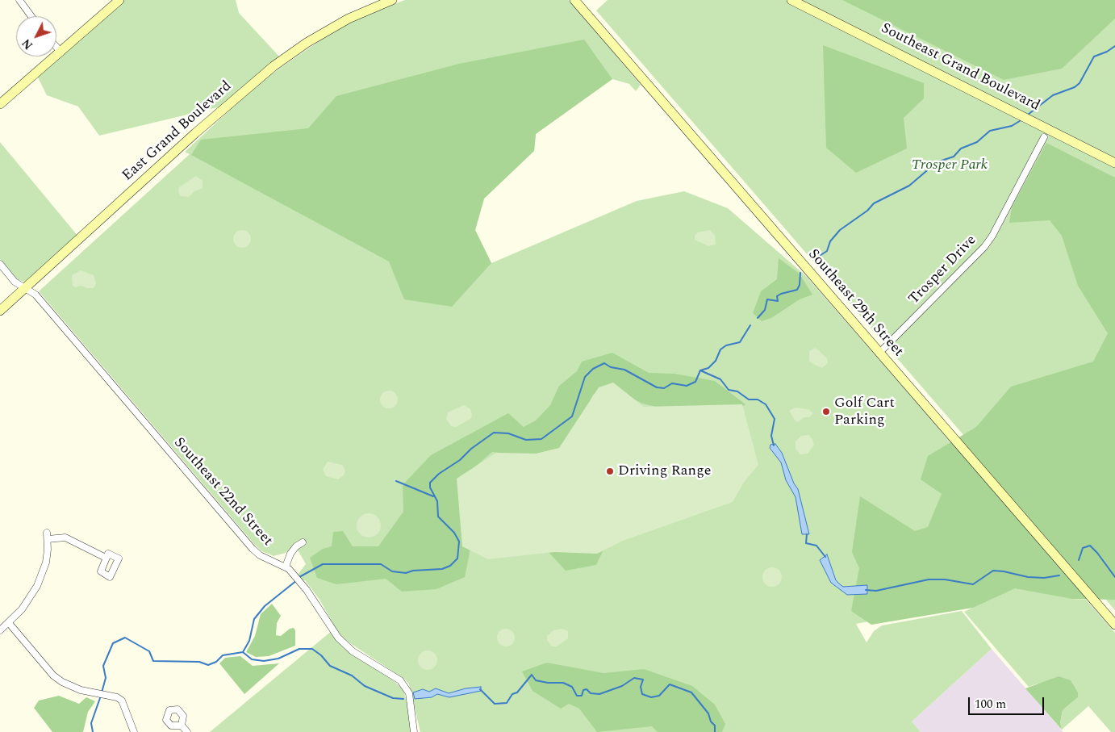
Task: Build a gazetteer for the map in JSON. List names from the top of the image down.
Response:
{
  "streets": {
    "main road": ["Southeast Grand Boulevard", "East Grand Boulevard", "Southeast 29th Street"],
    "street": ["Trosper Drive", "Southeast 22nd Street"]
  },
  "crossings": [
    ["East Grand Boulevard", "Southeast 22nd Street"],
    ["Trosper Drive", "Southeast 29th Street"]
  ],
  "parks": ["Trosper Park"],
  "places": ["Golf Cart Parking", "Driving Range"],
  "scale_bar": "100 m",
  "north": "bottom left"
}
